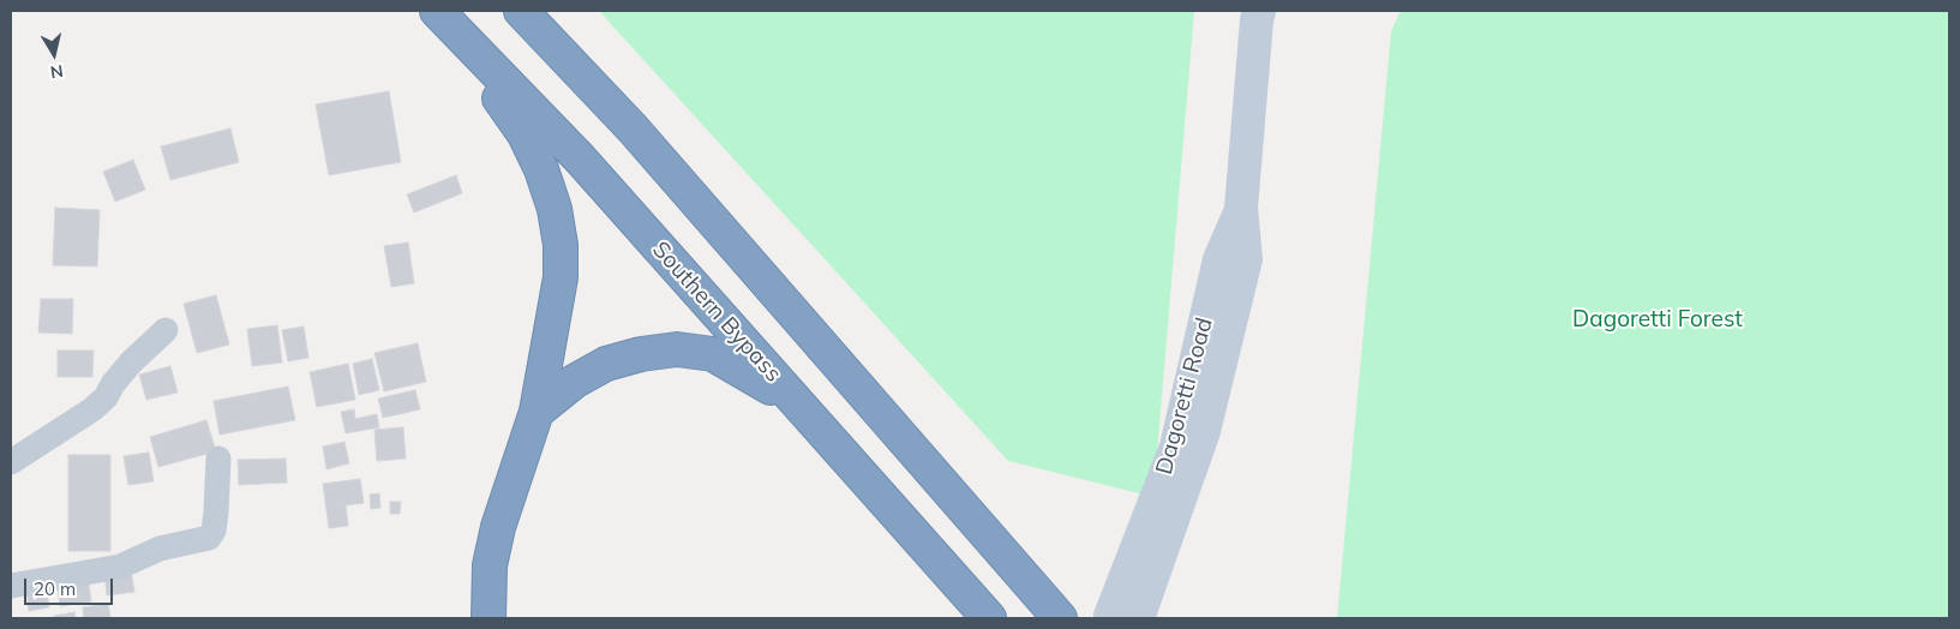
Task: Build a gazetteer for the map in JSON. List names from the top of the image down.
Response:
{
  "streets": {
    "highway": ["Southern Bypass"],
    "main road": ["Dagoretti Road"]
  },
  "parks": ["Dagoretti Forest"],
  "scale_bar": "20 m",
  "north": "bottom"
}
